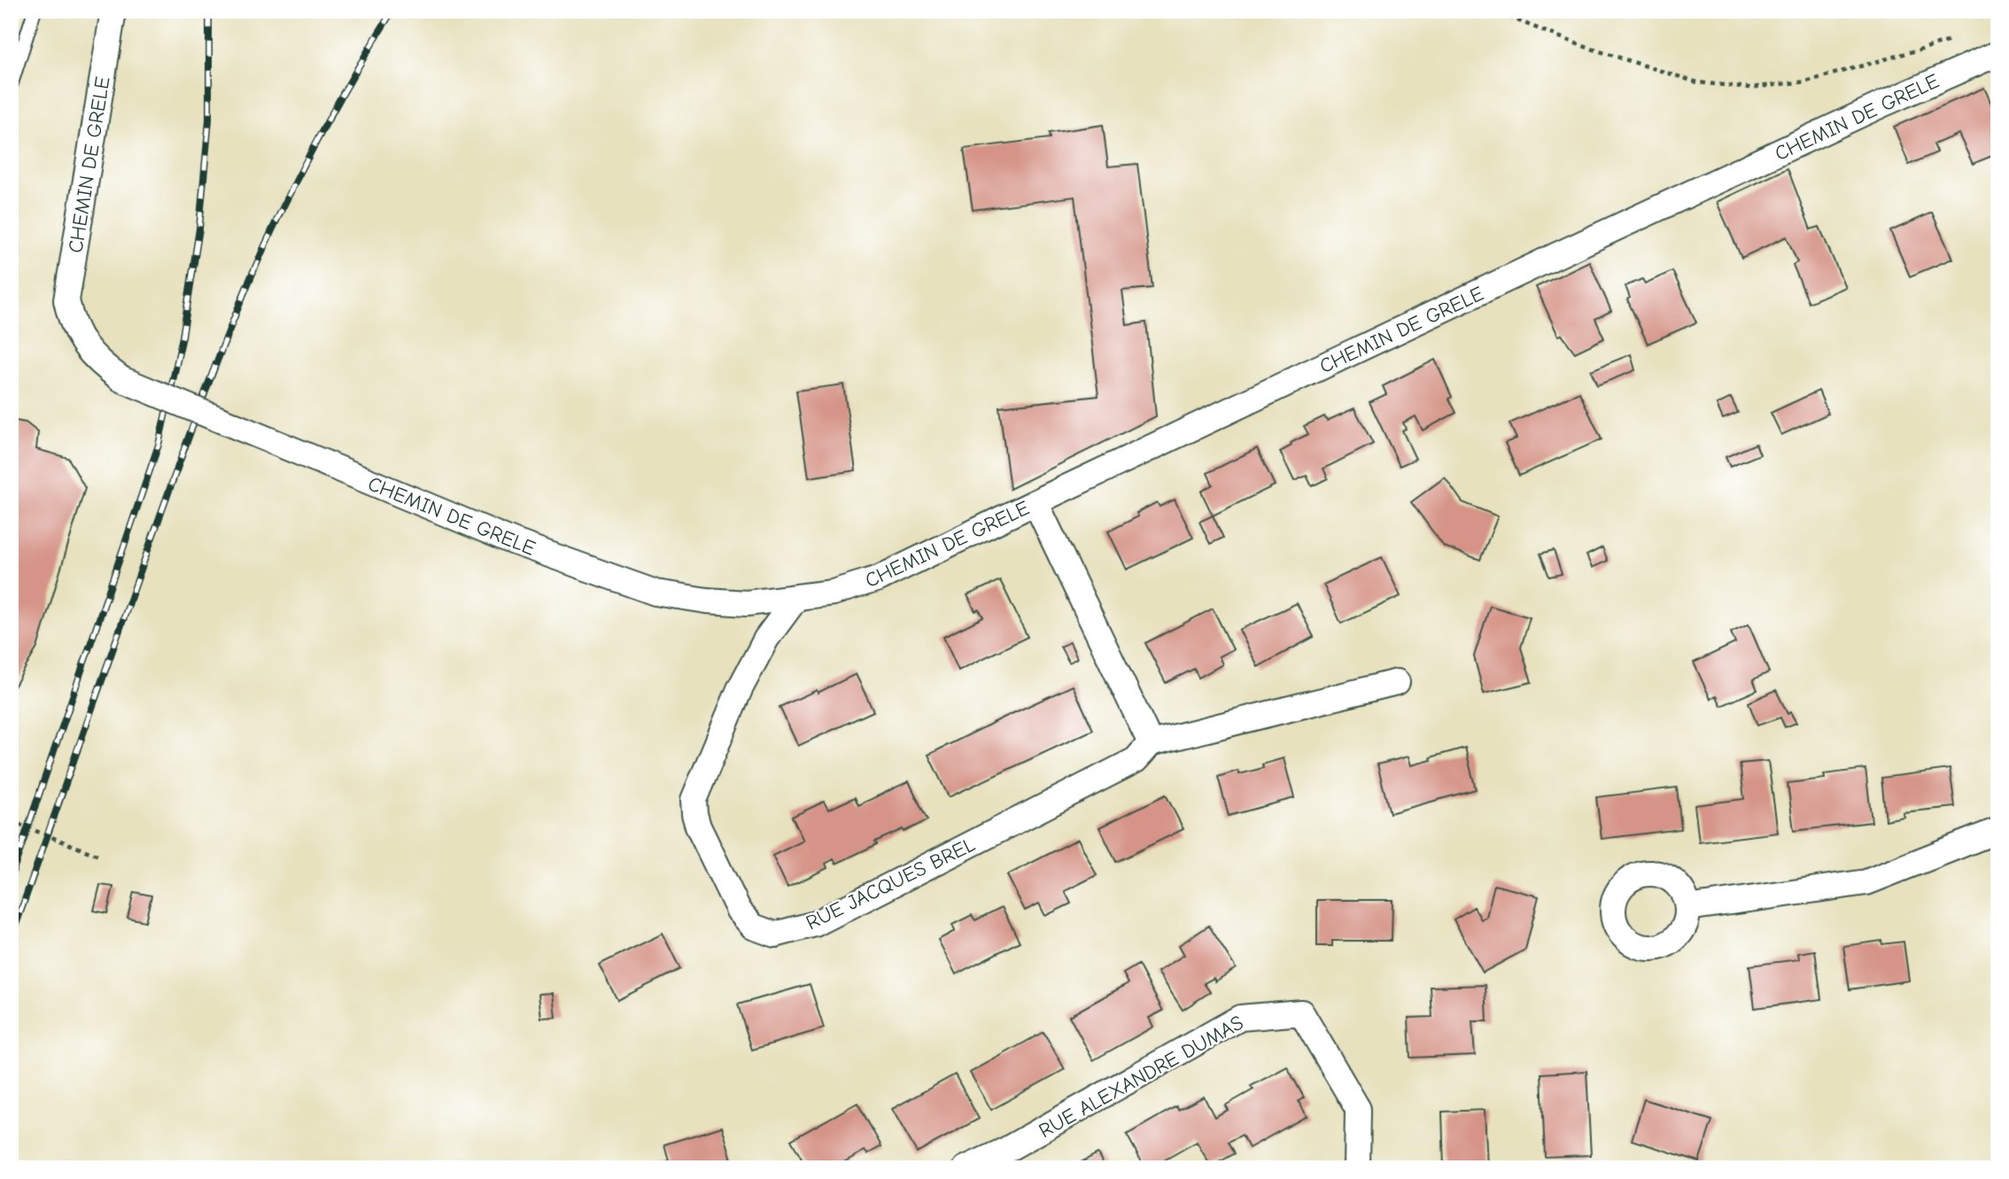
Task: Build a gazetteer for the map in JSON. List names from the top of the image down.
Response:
{
  "streets": {
    "street": ["CHEMIN DE GRELE", "RUE JACQUES BREL", "RUE ALEXANDRE DUMAS"]
  },
  "crossings": [
    ["CHEMIN DE GRELE", "RUE JACQUES BREL"]
  ]
}
